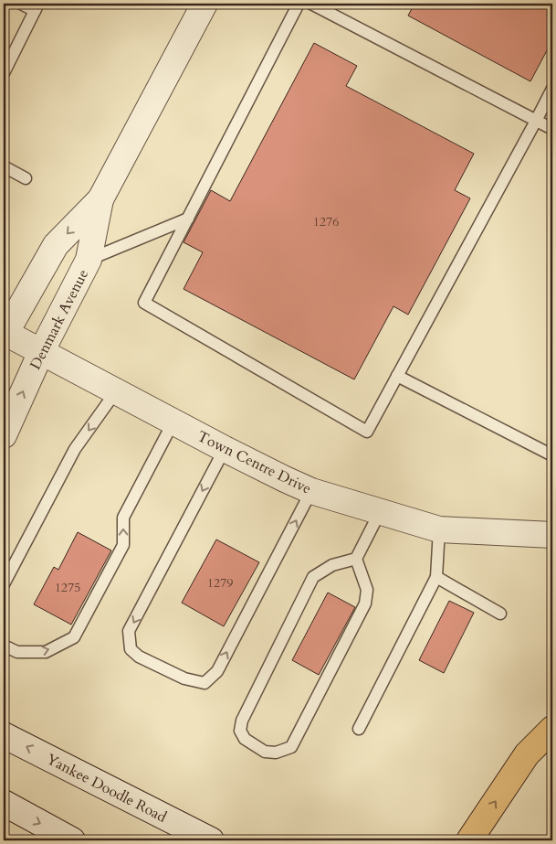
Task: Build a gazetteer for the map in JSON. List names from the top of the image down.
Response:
{
  "streets": {
    "street": ["Denmark Avenue", "Town Centre Drive", "Yankee Doodle Road"]
  },
  "crossings": [
    ["Denmark Avenue", "Town Centre Drive"]
  ],
  "house_numbers": ["1276", "1279", "1275"]
}
